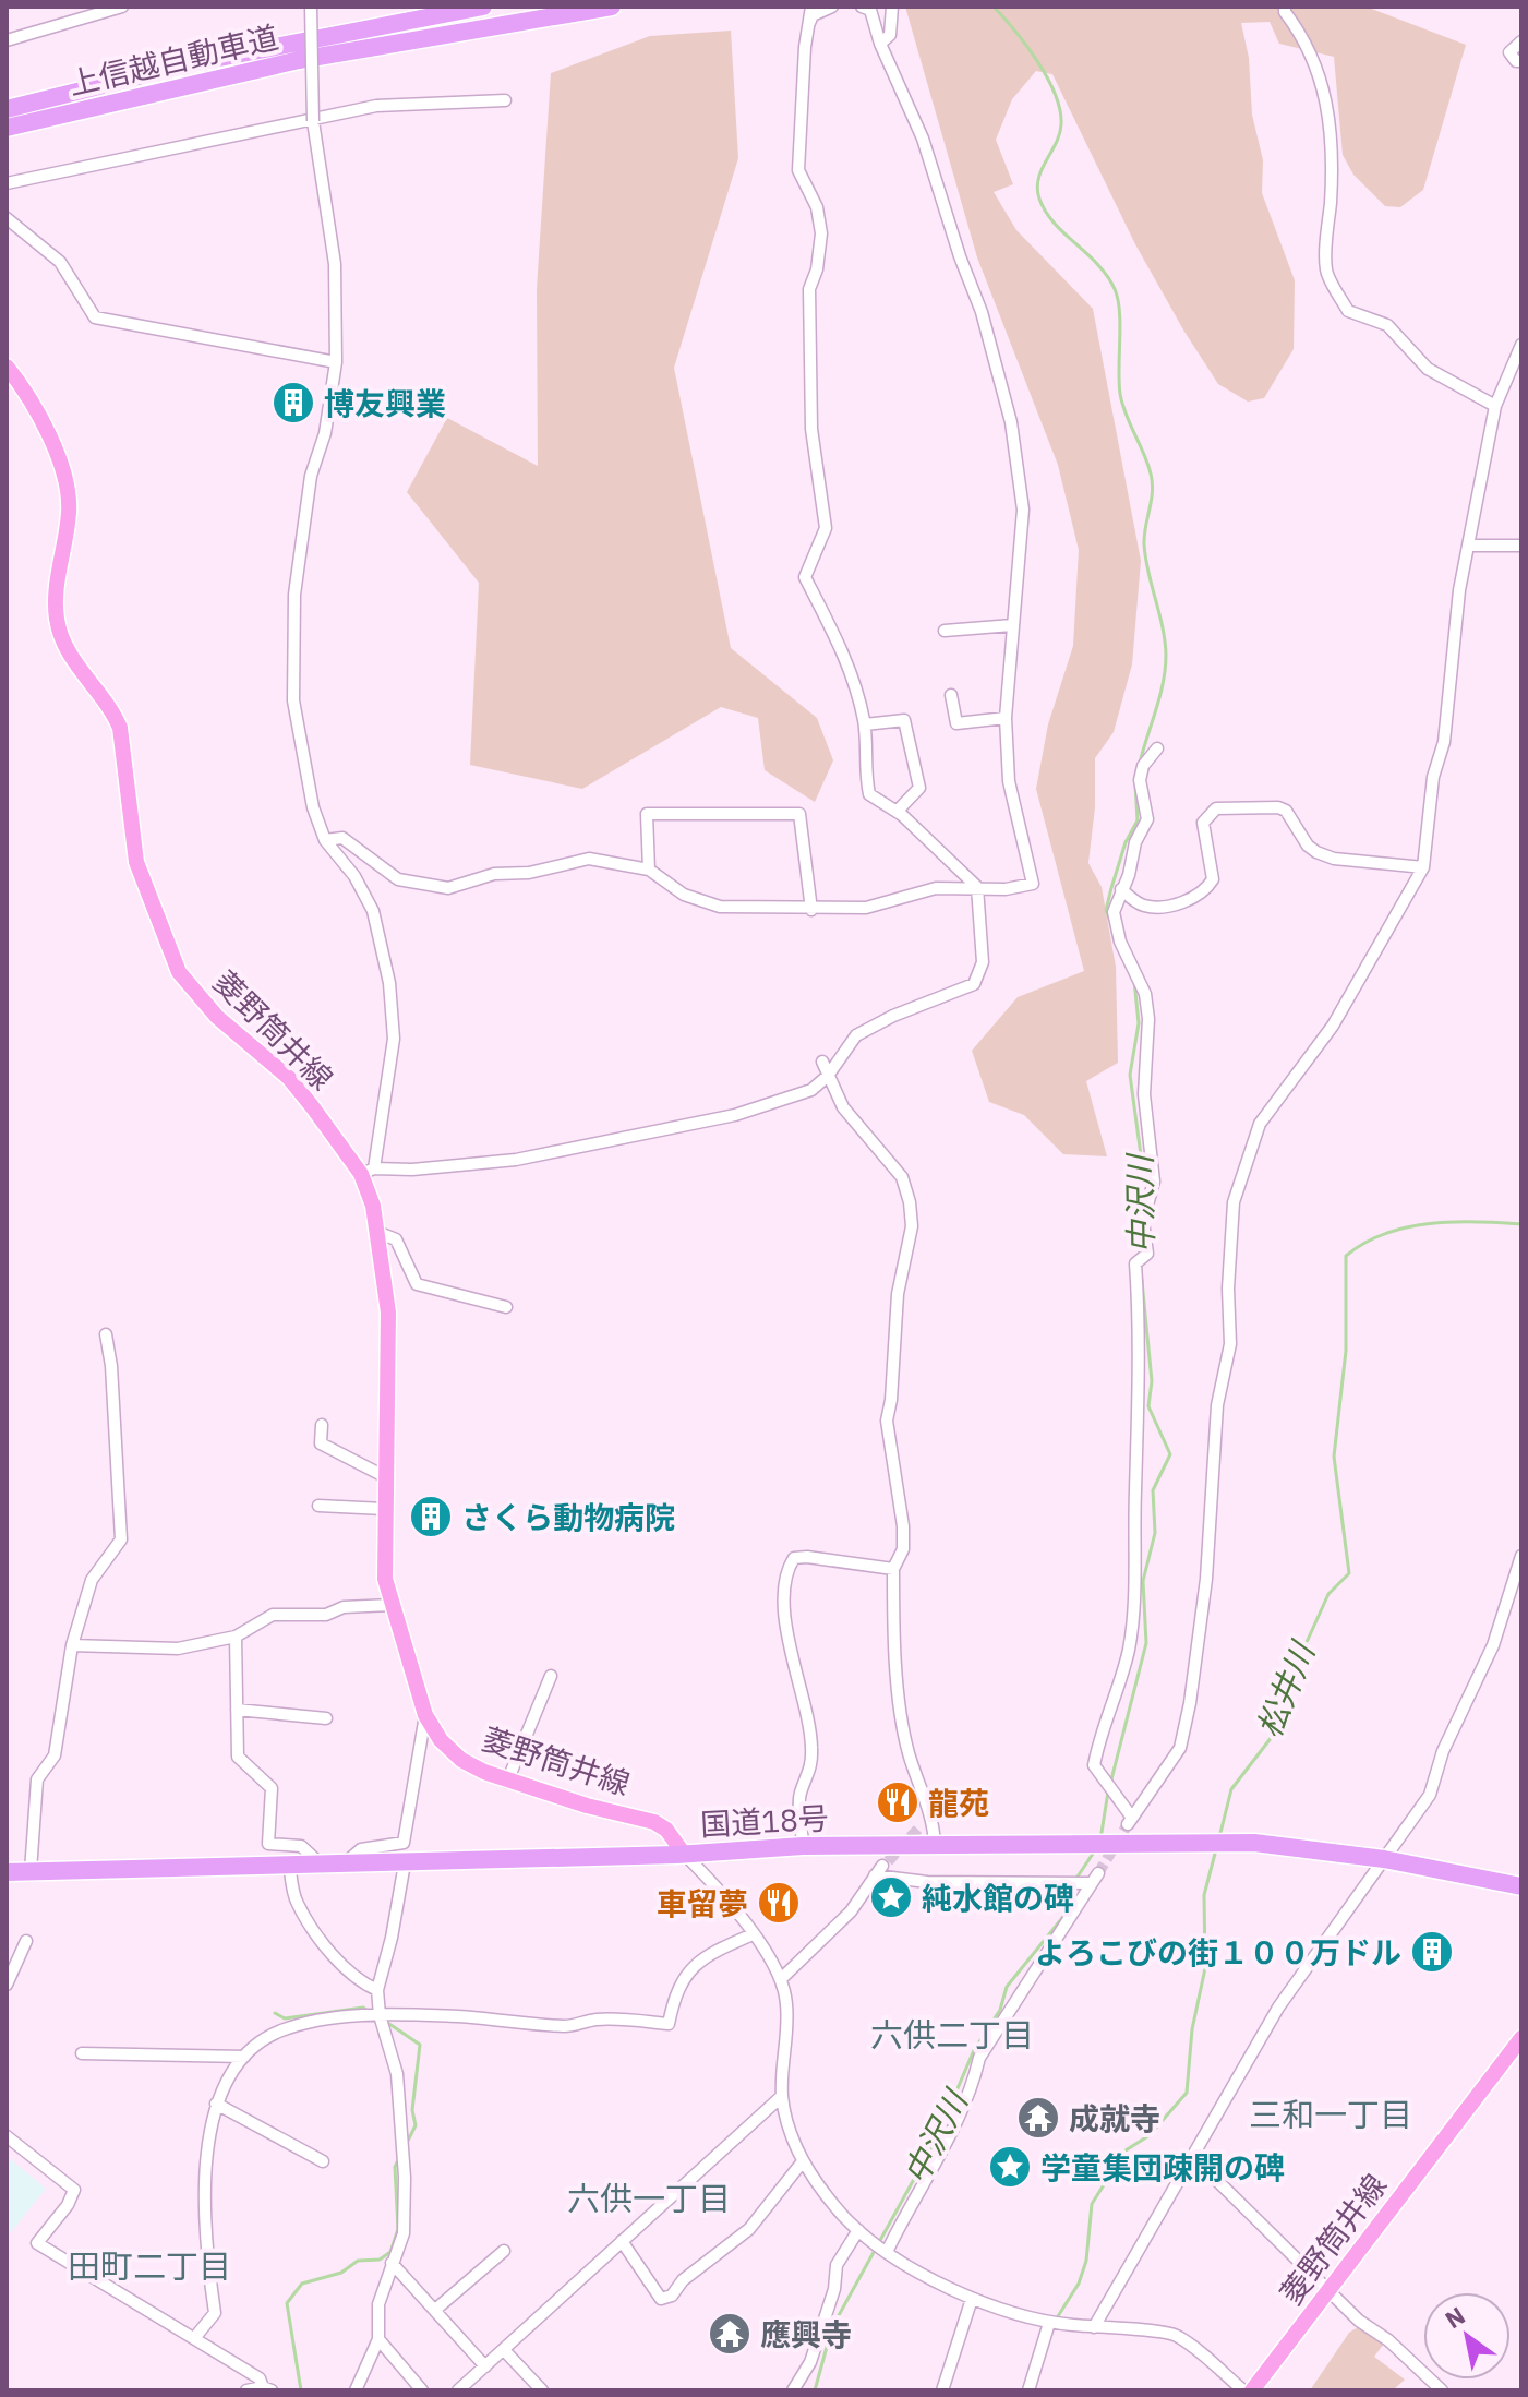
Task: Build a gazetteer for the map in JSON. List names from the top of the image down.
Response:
{
  "streets": {
    "highway": ["上信越自動車道", "国道18号"],
    "main road": ["菱野筒井線"]
  },
  "crossings": [
    ["菱野筒井線", "国道18号"]
  ],
  "districts": [
    "六供二丁目",
    "三和一丁目",
    "六供一丁目",
    "田町二丁目"
  ],
  "water": ["中沢川", "松井川"],
  "places": {
    "building": ["博友興業", "さくら動物病院", "よろこびの街１００万ドル"],
    "restaurant": ["龍苑", "車留夢"],
    "place": ["純水館の碑", "学童集団疎開の碑"],
    "temple": ["成就寺", "應興寺"]
  },
  "north": "top left"
}
